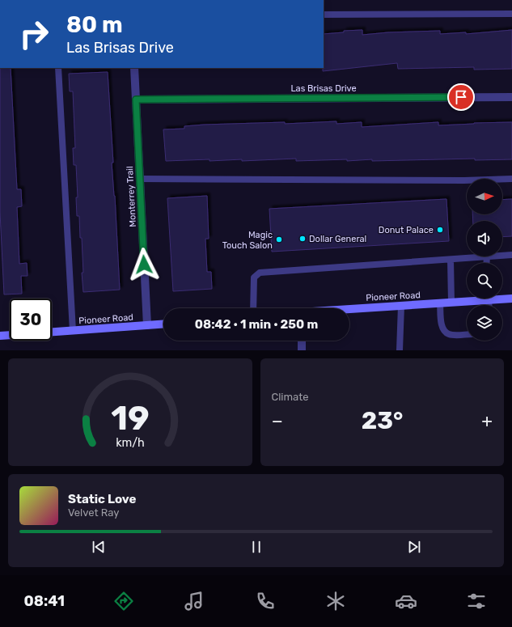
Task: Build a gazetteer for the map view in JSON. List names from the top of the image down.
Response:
{
  "streets": {
    "main road": ["Pioneer Road"],
    "street": ["Las Brisas Drive", "Monterrey Trail"]
  },
  "crossings": [
    ["Las Brisas Drive", "Monterrey Trail"],
    ["Monterrey Trail", "Pioneer Road"]
  ],
  "places": ["Donut Palace", "Dollar General", "Magic Touch Salon"],
  "north": "right",
  "page": {
    "turn": ["80 m", "Las Brisas Drive"],
    "limit": "30",
    "trip": "08:42 · 1 min · 250 m",
    "tile": "Climate",
    "heat": ["−", "23°", "+"],
    "song": ["Static Love", "Velvet Ray"],
    "tabs": "08:41",
    "gauge": ["19", "km/h"]
  }
}
